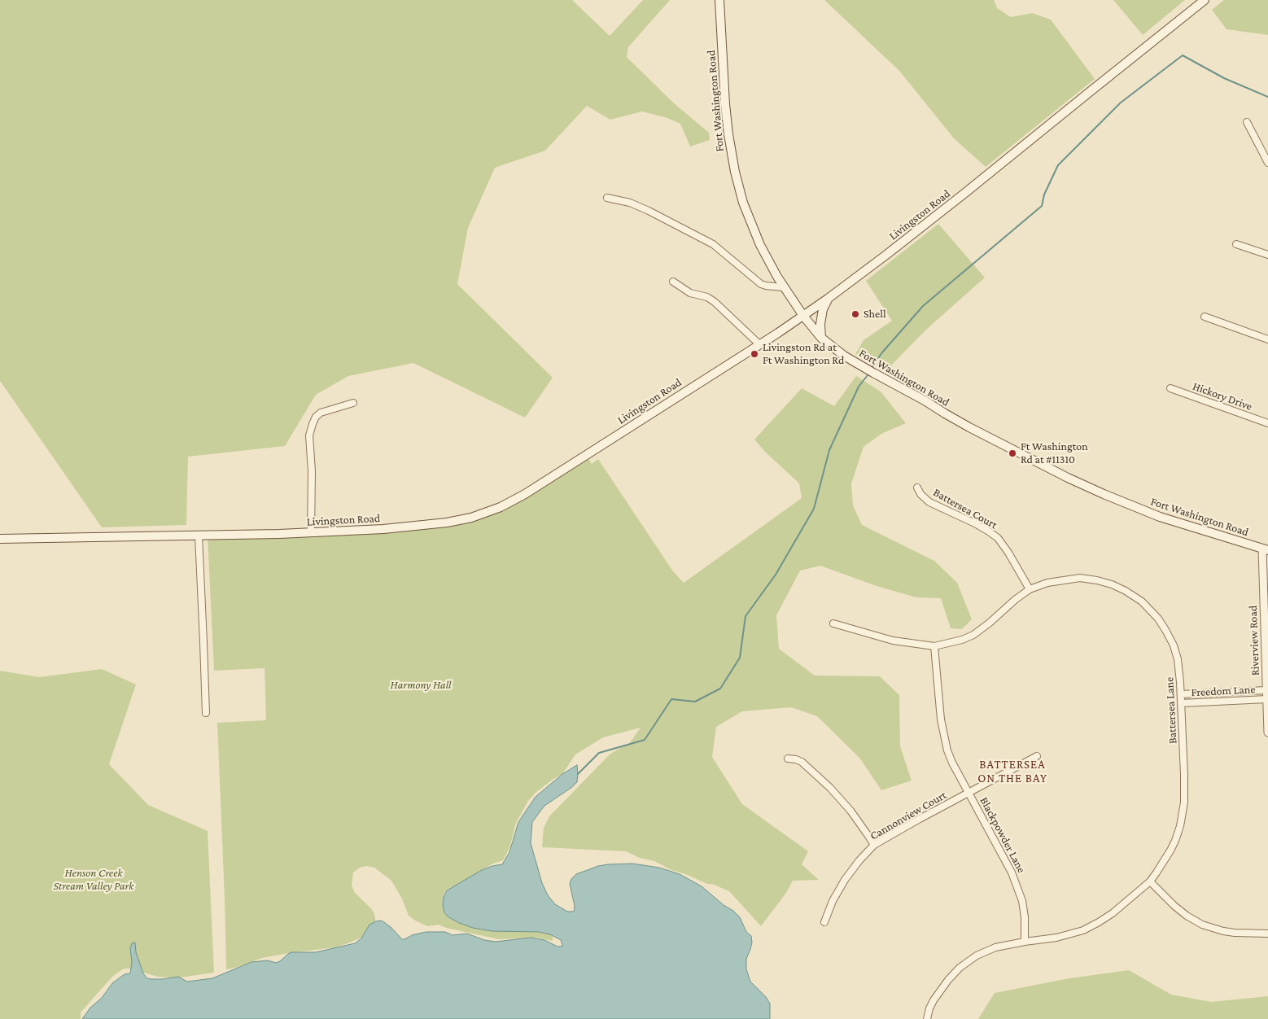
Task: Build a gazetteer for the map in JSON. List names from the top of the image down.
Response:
{
  "streets": {
    "main road": ["Fort Washington Road", "Livingston Road"],
    "street": [
      "Hickory Drive",
      "Battersea Court",
      "Riverview Road",
      "Freedom Lane",
      "Battersea Lane",
      "Cannonview Court",
      "Blackpowder Lane"
    ]
  },
  "crossings": [
    ["Fort Washington Road", "Livingston Road"],
    ["Fort Washington Road", "Riverview Road"],
    ["Battersea Court", "Battersea Lane"],
    ["Riverview Road", "Freedom Lane"],
    ["Freedom Lane", "Battersea Lane"],
    ["Battersea Lane", "Blackpowder Lane"],
    ["Cannonview Court", "Blackpowder Lane"]
  ],
  "districts": ["BATTERSEA ON THE BAY"],
  "parks": ["Harmony Hall", "Henson Creek Stream Valley Park"],
  "places": ["Shell", "Livingston Rd at Ft Washington Rd", "Ft Washington Rd at #11310"]
}
